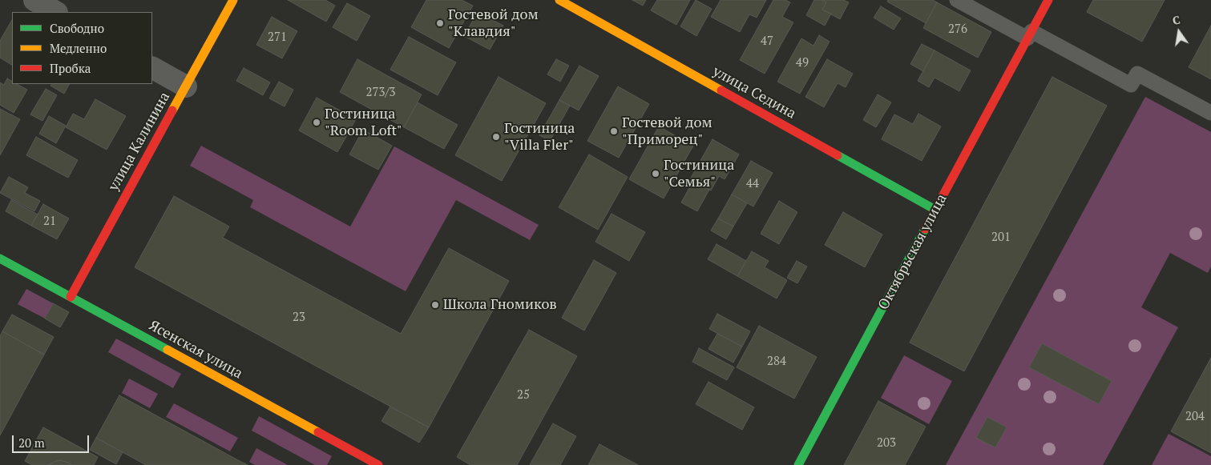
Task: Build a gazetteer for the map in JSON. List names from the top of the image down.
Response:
{
  "streets": {
    "street": [
      "улица Седина",
      "улица Калинина",
      "Октябрьская улица",
      "Ясенская улица"
    ]
  },
  "crossings": [
    ["улица Седина", "Октябрьская улица"],
    ["улица Калинина", "Ясенская улица"]
  ],
  "places": [
    "Гостевой дом \"Клавдия\"",
    "Гостиница \"Room Loft\"",
    "Гостевой дом \"Приморец\"",
    "Гостиница \"Villa Fler\"",
    "Гостиница \"Семья\"",
    "Школа Гномиков"
  ],
  "house_numbers": [
    "276",
    "271",
    "47",
    "49",
    "273/3",
    "44",
    "21",
    "201",
    "23",
    "284",
    "25",
    "204",
    "203"
  ],
  "legend": ["Свободно", "Медленно", "Пробка"],
  "scale_bar": "20 m",
  "north": "top"
}
